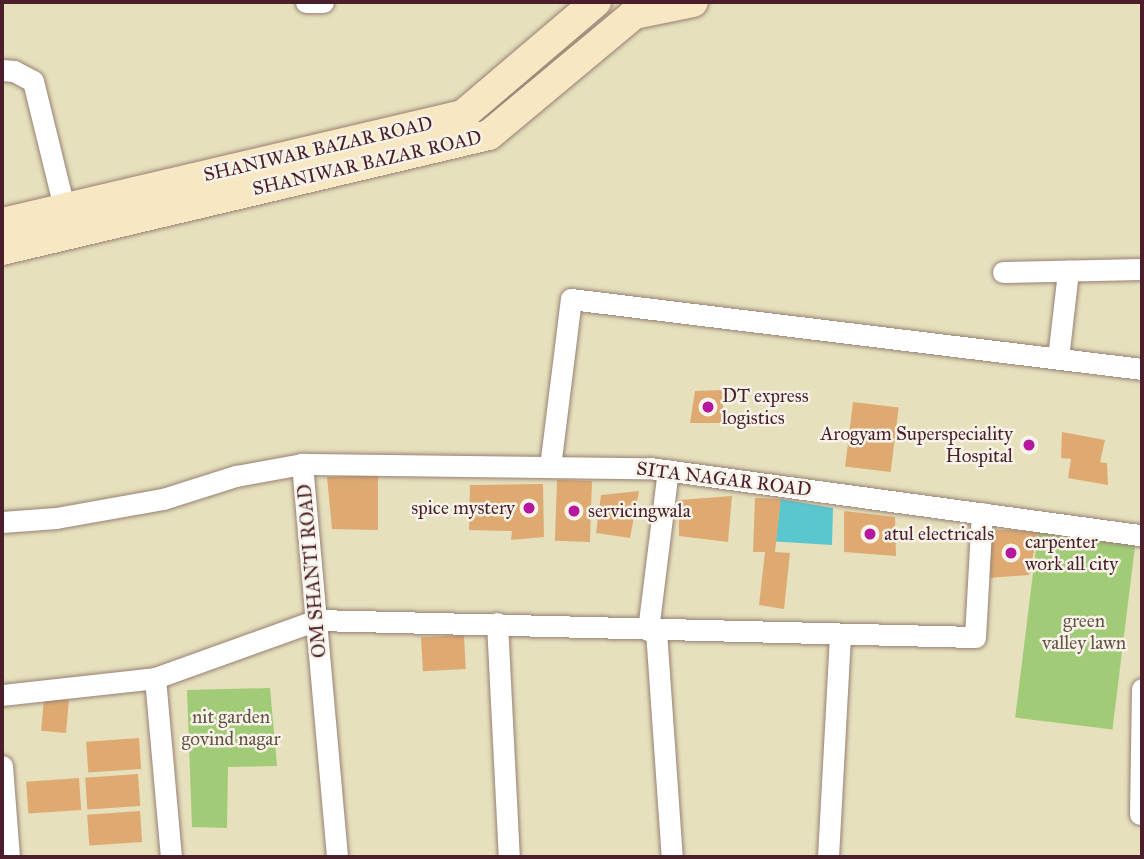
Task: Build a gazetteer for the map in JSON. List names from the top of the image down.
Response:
{
  "streets": {
    "main road": ["SHANIWAR BAZAR ROAD"],
    "street": ["SITA NAGAR ROAD", "OM SHANTI ROAD"]
  },
  "crossings": [
    ["SITA NAGAR ROAD", "OM SHANTI ROAD"]
  ],
  "parks": ["green valley lawn", "nit garden govind nagar"],
  "places": [
    "DT express logistics",
    "Arogyam Superspeciality Hospital",
    "spice mystery",
    "servicingwala",
    "atul electricals",
    "carpenter work all city"
  ]
}
